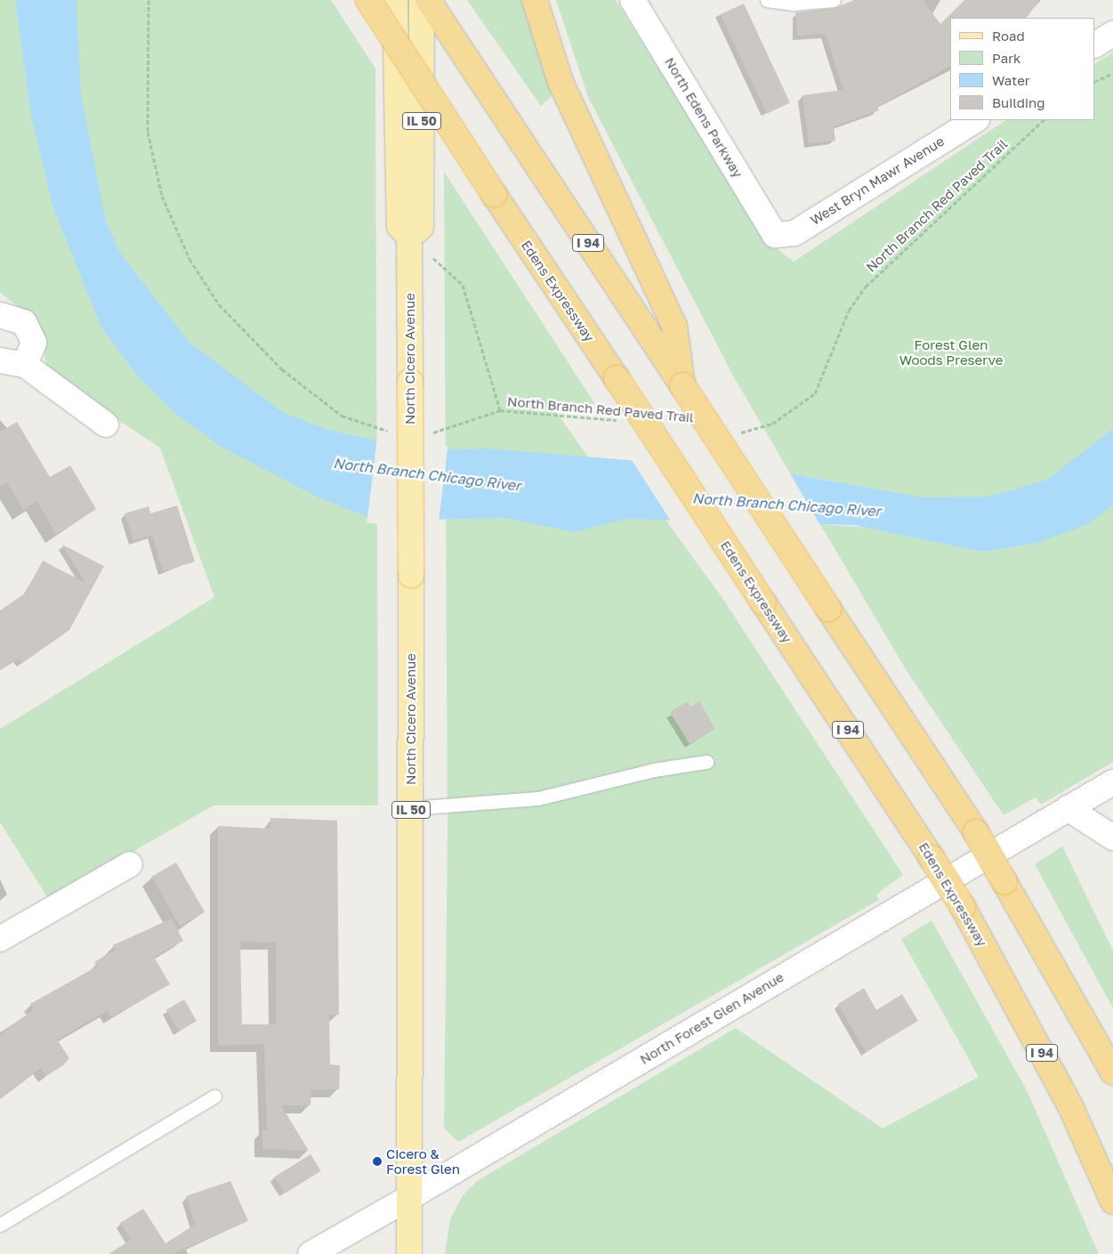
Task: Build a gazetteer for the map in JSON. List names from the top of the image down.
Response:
{
  "streets": {
    "highway": ["I 94", "Edens Expressway"],
    "main road": ["IL 50", "North Cicero Avenue"],
    "street": ["North Edens Parkway", "West Bryn Mawr Avenue", "North Forest Glen Avenue"],
    "path": ["North Branch Red Paved Trail"]
  },
  "crossings": [
    ["North Edens Parkway", "West Bryn Mawr Avenue"],
    ["IL 50", "North Cicero Avenue"],
    ["North Cicero Avenue", "North Forest Glen Avenue"]
  ],
  "water": ["North Branch Chicago River"],
  "parks": ["Forest Glen Woods Preserve"],
  "places": ["Cicero & Forest Glen"],
  "legend": [
    "Road",
    "Park",
    "Water",
    "Building"
  ]
}
